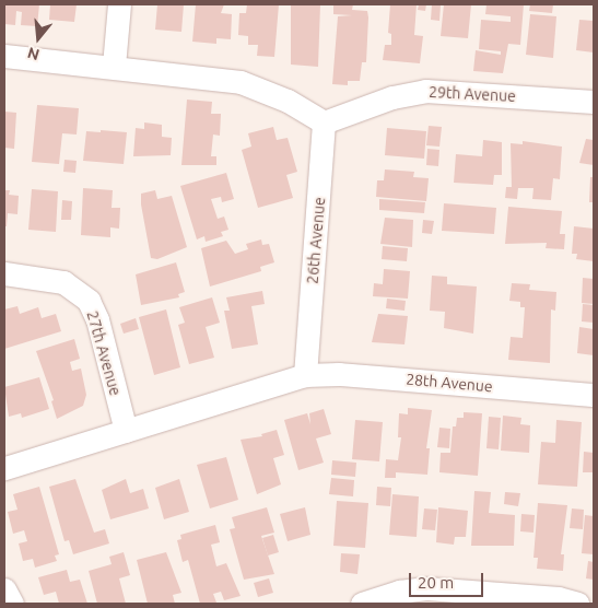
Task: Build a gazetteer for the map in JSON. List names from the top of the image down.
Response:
{
  "streets": {
    "street": [
      "29th Avenue",
      "26th Avenue",
      "27th Avenue",
      "28th Avenue"
    ]
  },
  "crossings": [
    ["29th Avenue", "26th Avenue"],
    ["26th Avenue", "28th Avenue"]
  ],
  "scale_bar": "20 m",
  "north": "bottom"
}
